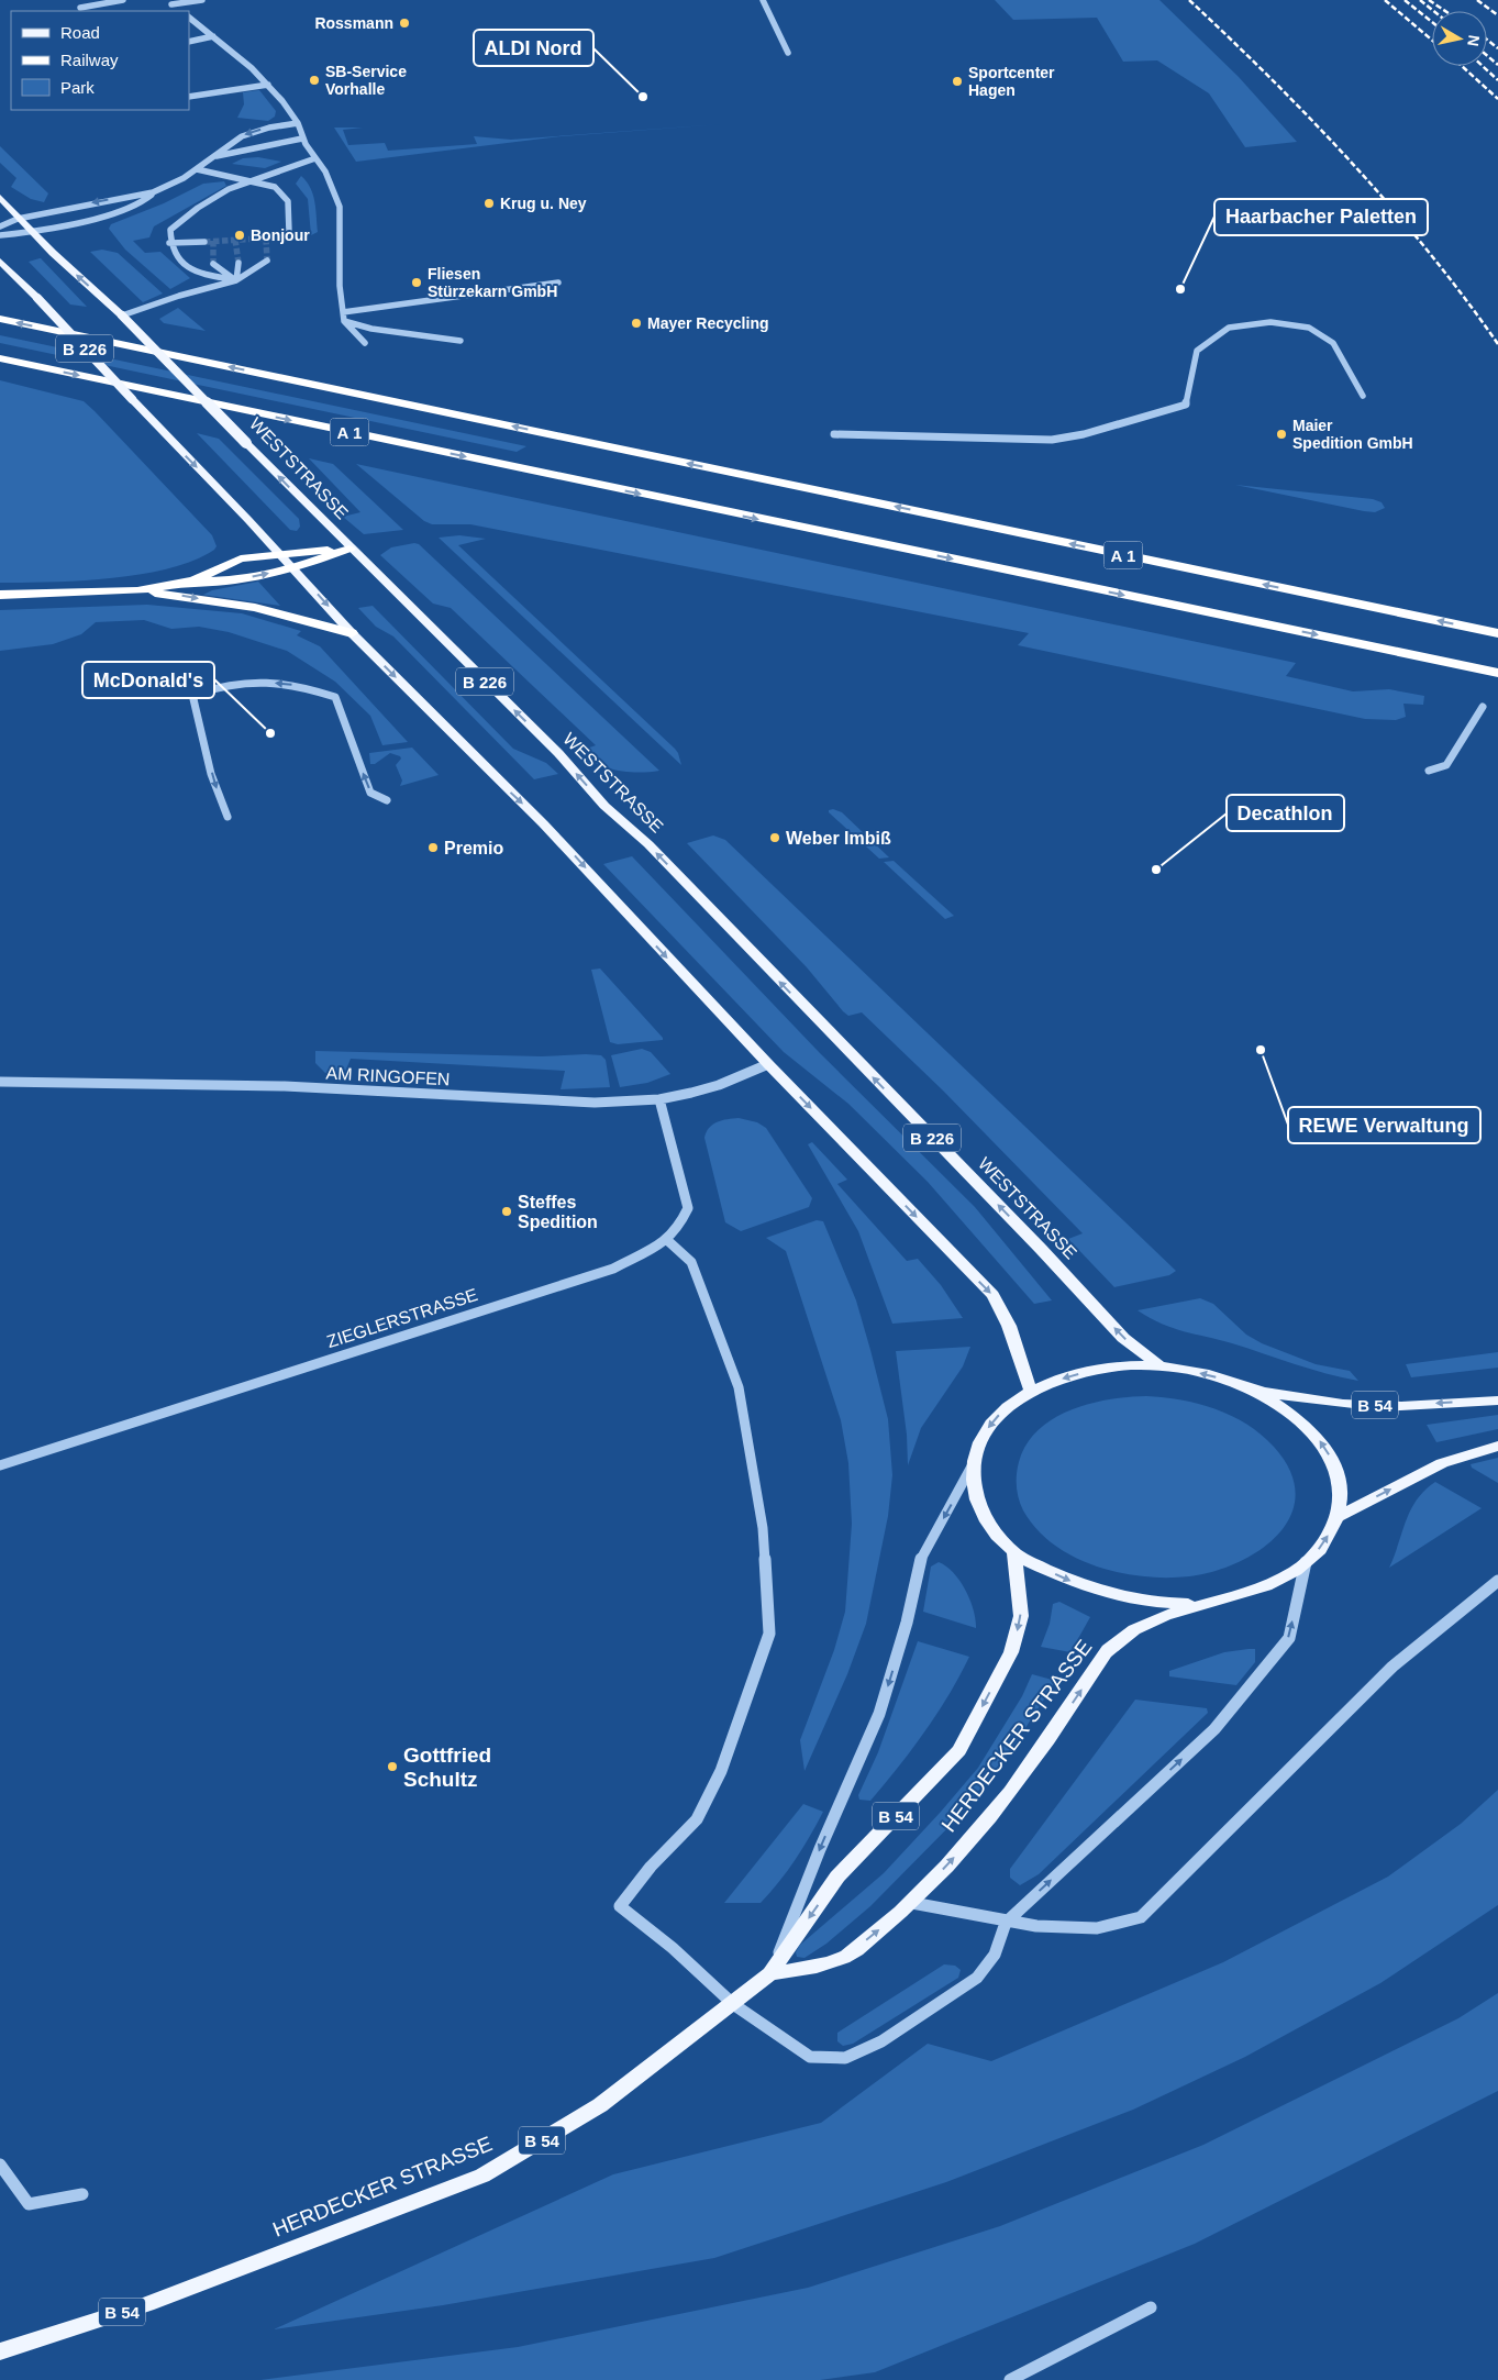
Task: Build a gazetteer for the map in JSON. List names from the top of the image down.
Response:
{
  "streets": {
    "highway": ["A 1"],
    "main road": [
      "B 226",
      "WESTSTRASSE",
      "B 54",
      "HERDECKER STRASSE"
    ],
    "street": ["AM RINGOFEN", "ZIEGLERSTRASSE"]
  },
  "crossings": [
    ["B 226", "AM RINGOFEN"],
    ["B 226", "HERDECKER STRASSE"],
    ["WESTSTRASSE", "HERDECKER STRASSE"],
    ["AM RINGOFEN", "ZIEGLERSTRASSE"]
  ],
  "places": [
    "Rossmann",
    "SB-Service Vorhalle",
    "Sportcenter Hagen",
    "ALDI Nord",
    "Krug u. Ney",
    "Bonjour",
    "Fliesen Stürzekarn GmbH",
    "Haarbacher Paletten",
    "Mayer Recycling",
    "Maier Spedition GmbH",
    "McDonald's",
    "Weber Imbiß",
    "Premio",
    "Decathlon",
    "REWE Verwaltung",
    "Steffes Spedition",
    "Gottfried Schultz"
  ],
  "legend": ["Road", "Railway", "Park"],
  "north": "right"
}
